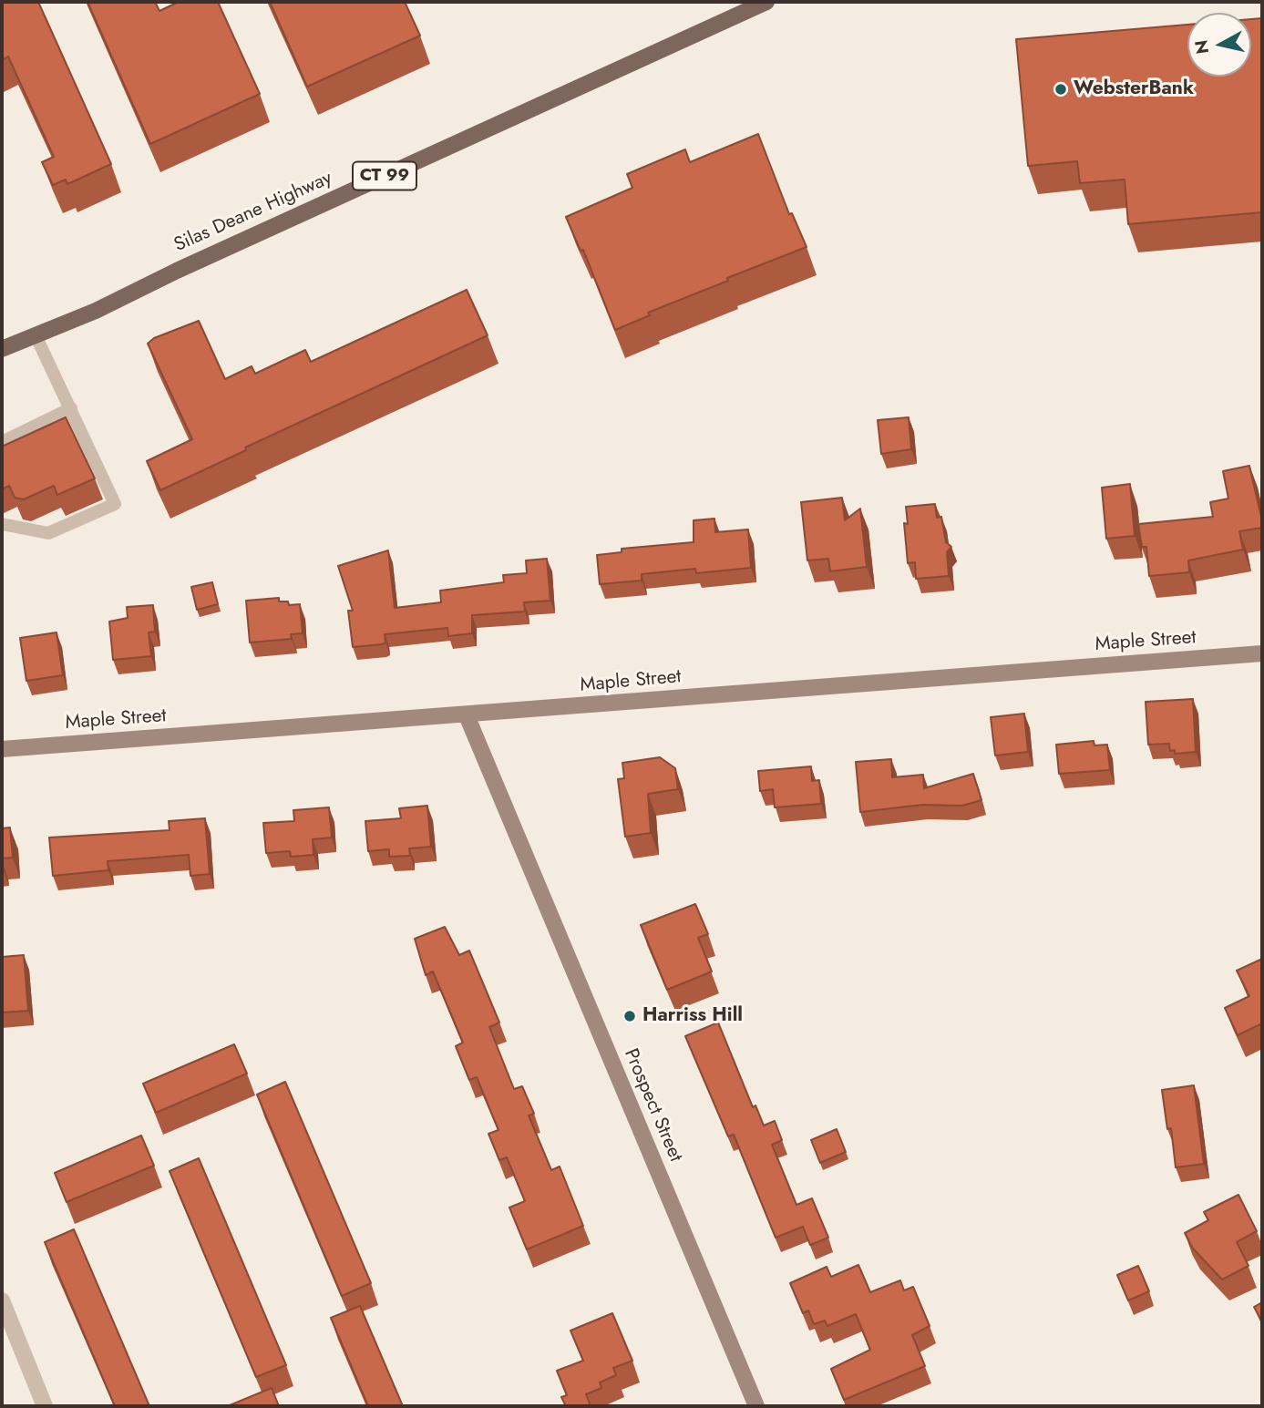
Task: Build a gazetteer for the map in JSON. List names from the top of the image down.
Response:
{
  "streets": {
    "main road": [
      "CT 99",
      "Silas Deane Highway",
      "Maple Street",
      "Prospect Street"
    ]
  },
  "crossings": [
    ["Maple Street", "Prospect Street"]
  ],
  "places": ["WebsterBank", "Harriss Hill"],
  "north": "left"
}
